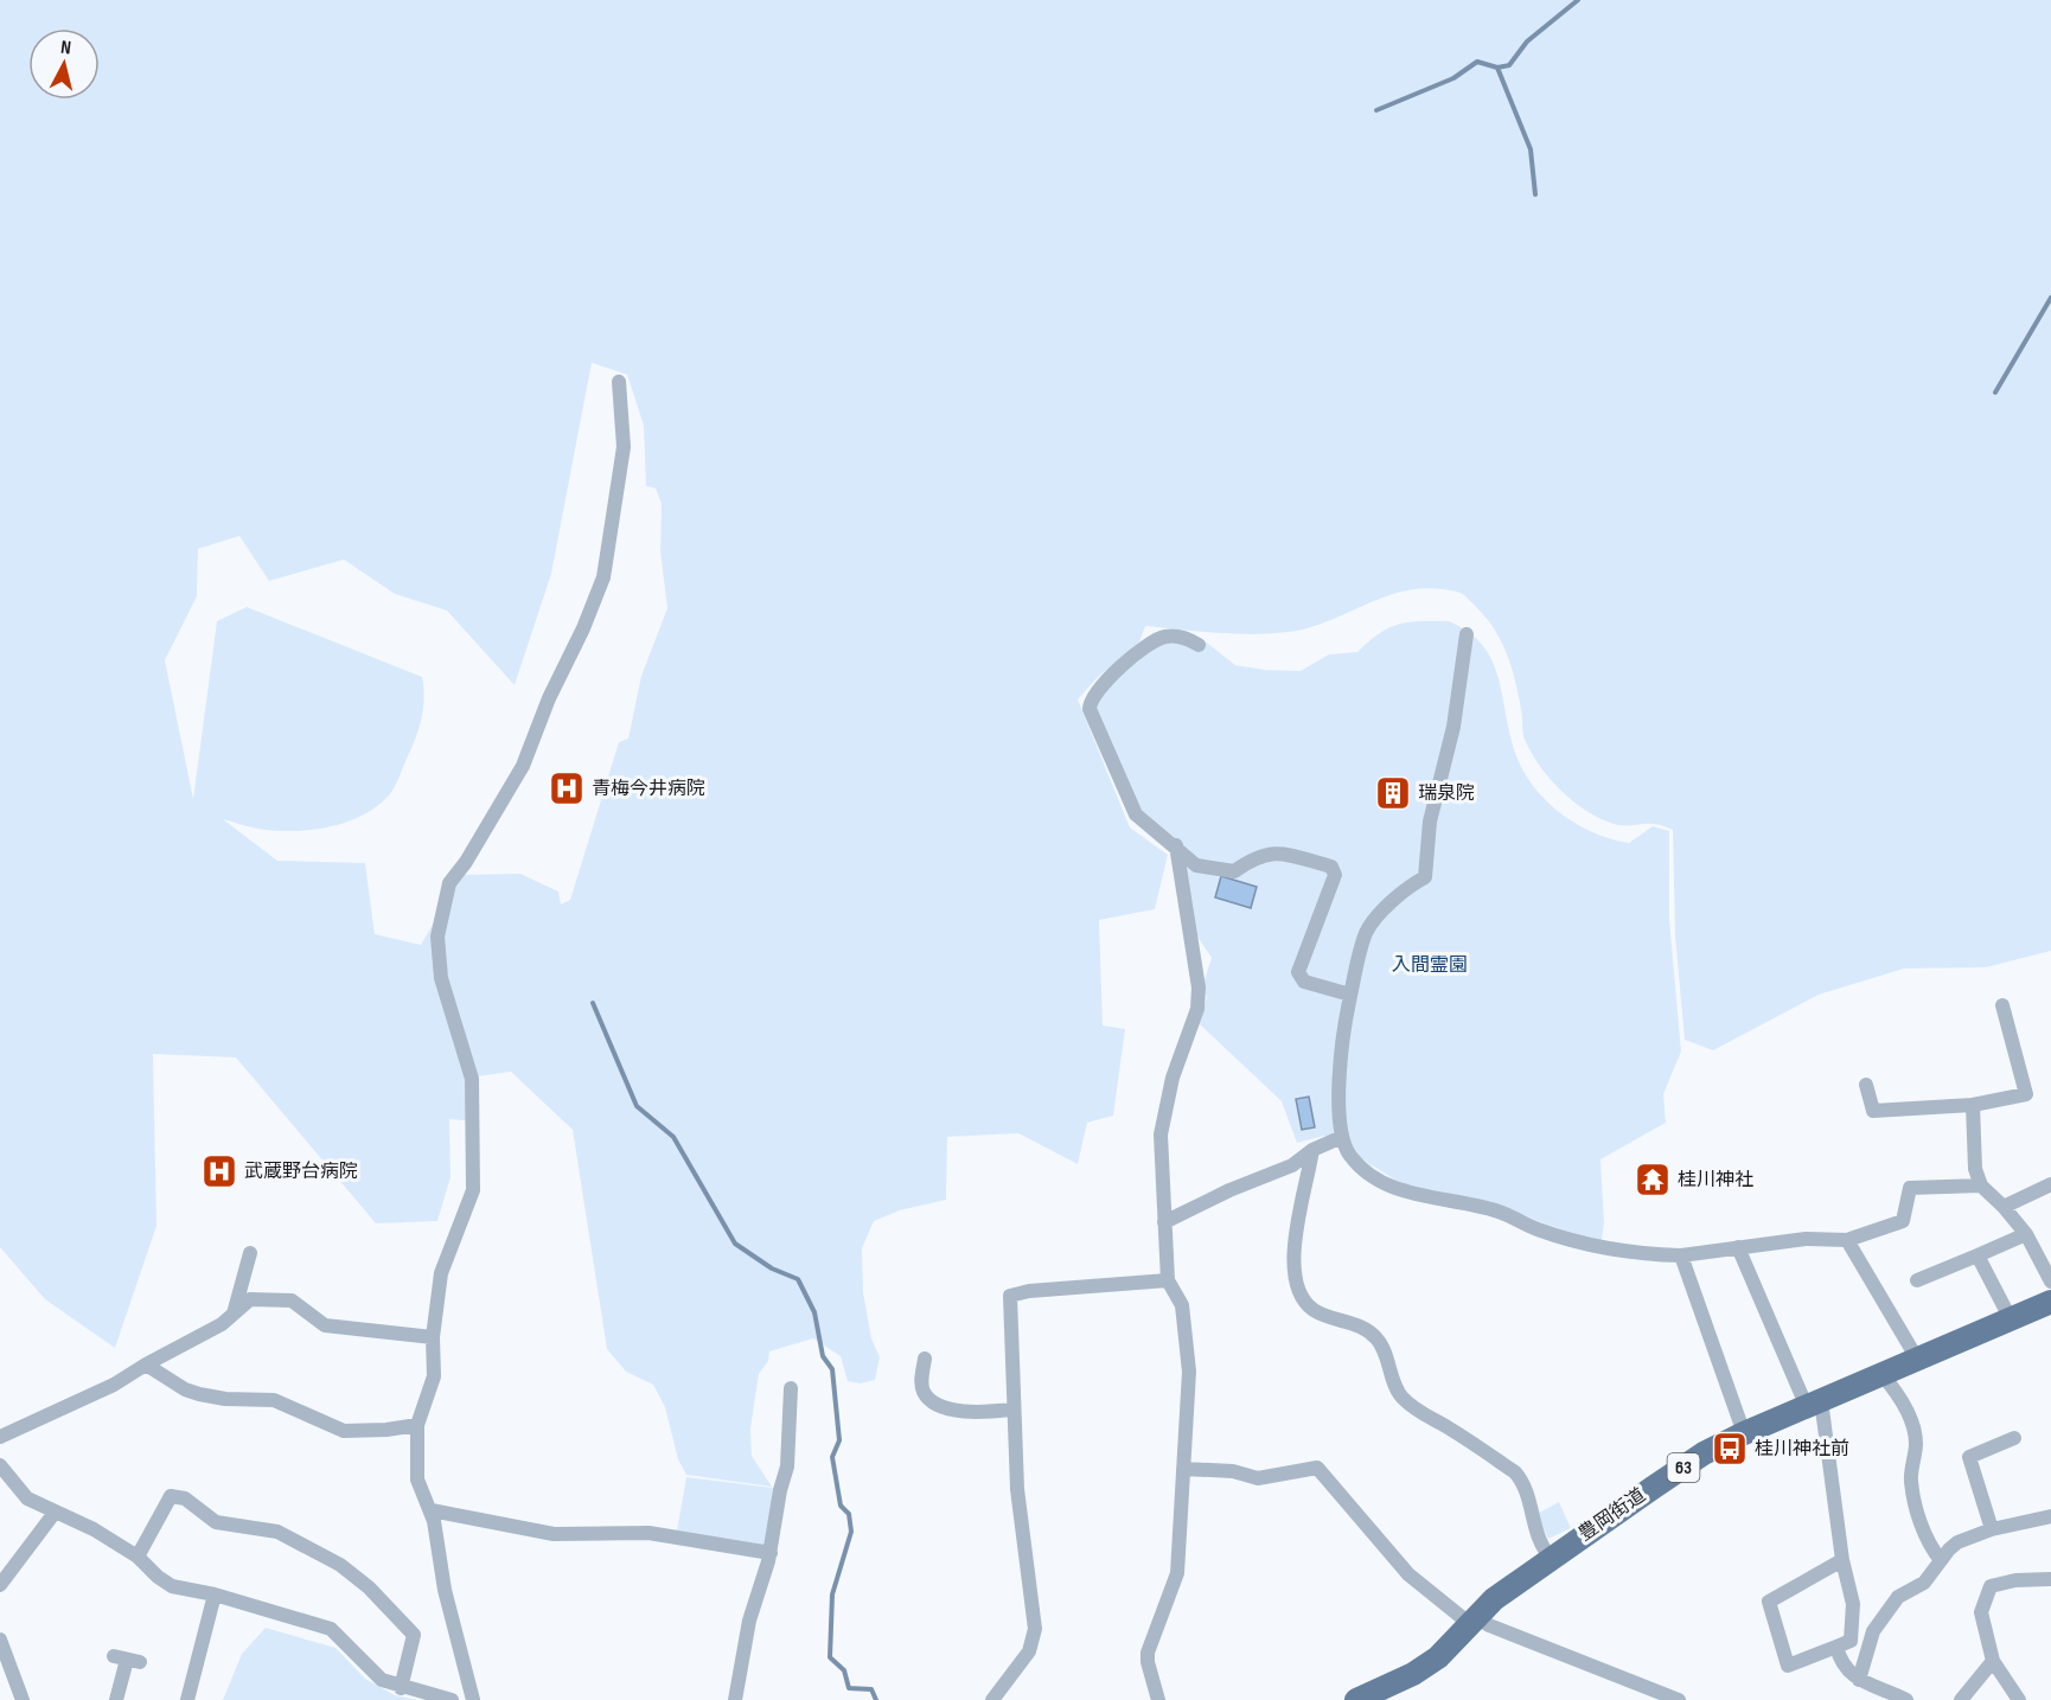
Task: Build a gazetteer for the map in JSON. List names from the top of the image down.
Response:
{
  "streets": {
    "main road": ["63", "豊岡街道"]
  },
  "parks": ["入間霊園"],
  "places": {
    "hospital": ["青梅今井病院", "武蔵野台病院"],
    "building": ["瑞泉院"],
    "temple": ["桂川神社"],
    "bus stop": ["桂川神社前"]
  },
  "north": "top"
}
